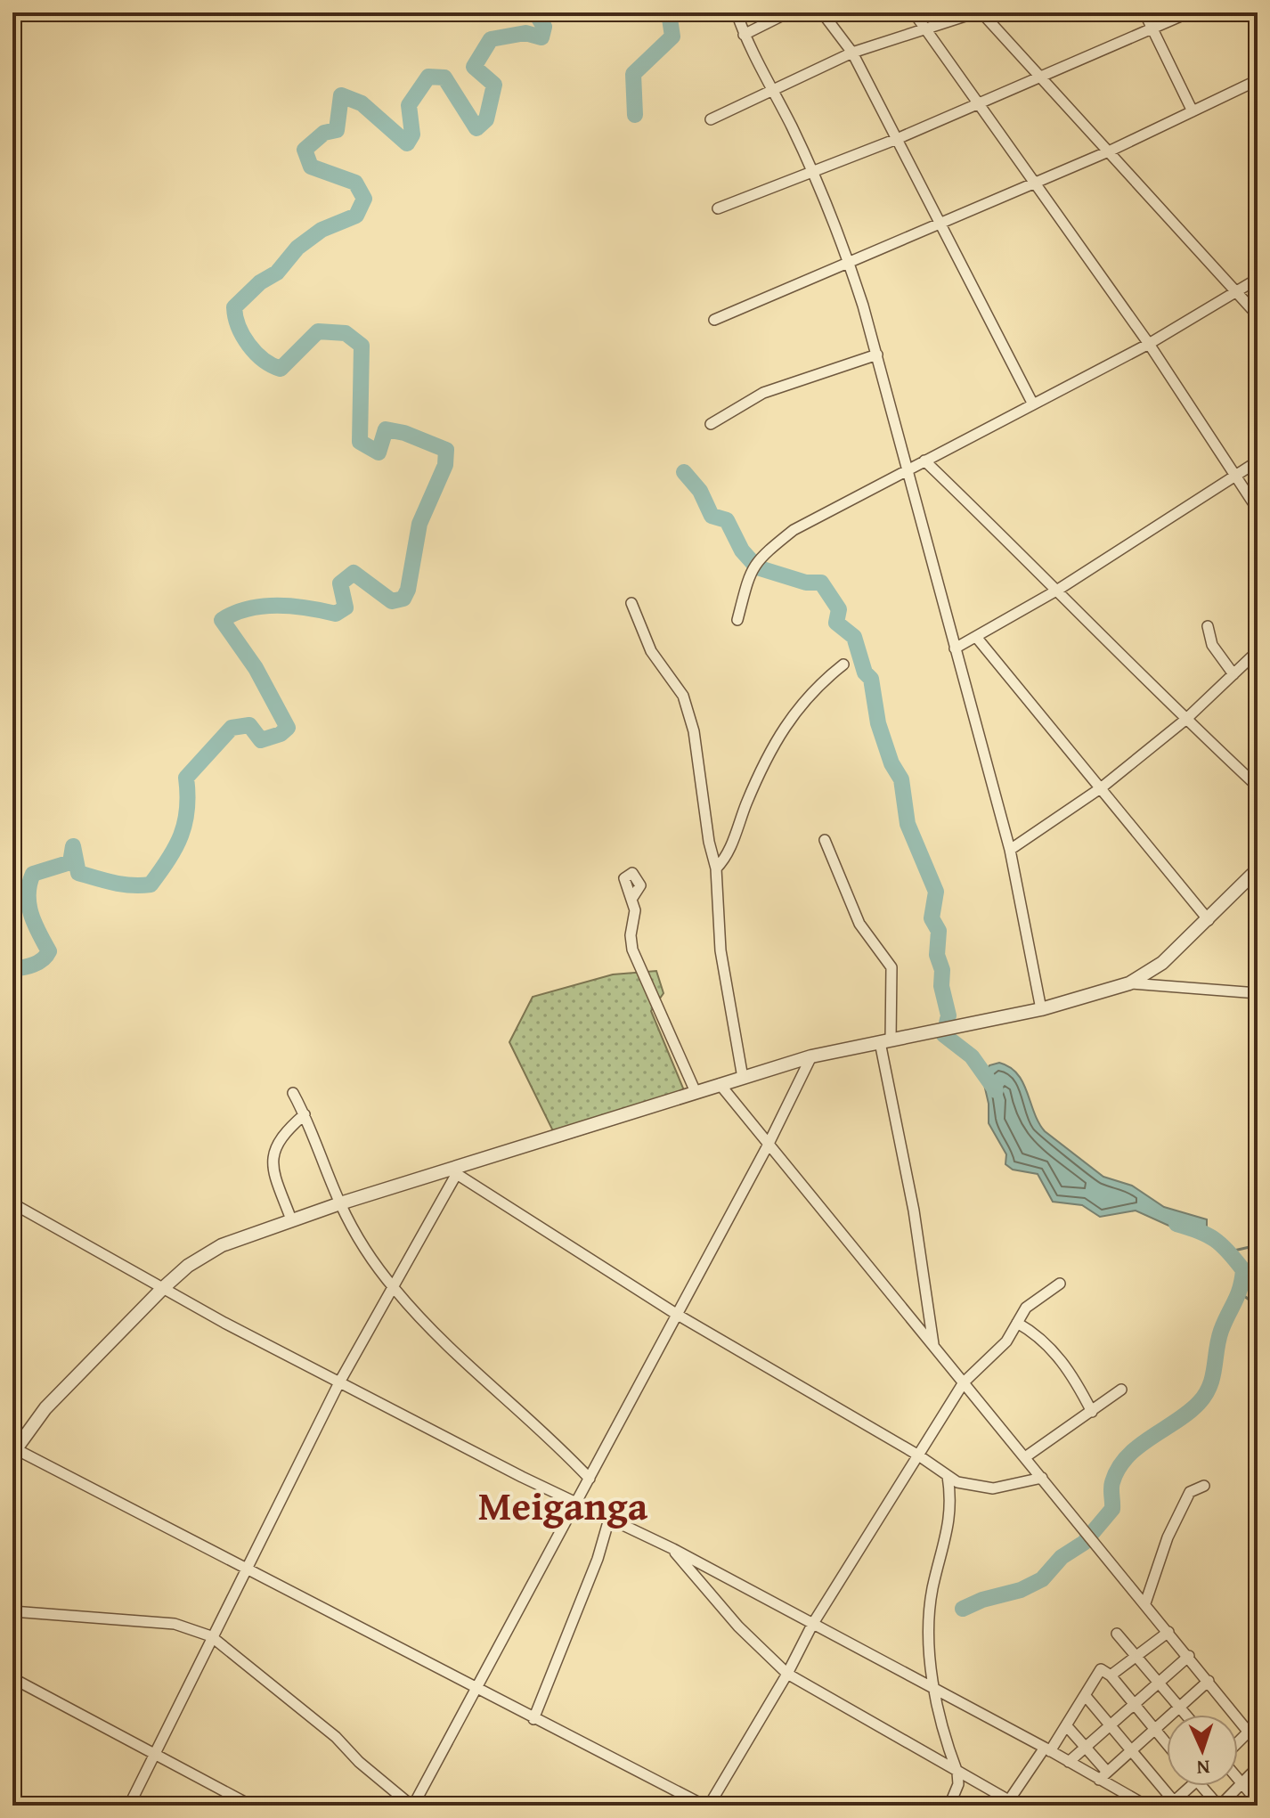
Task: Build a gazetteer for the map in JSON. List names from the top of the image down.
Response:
{
  "districts": ["Meiganga"],
  "north": "bottom"
}
